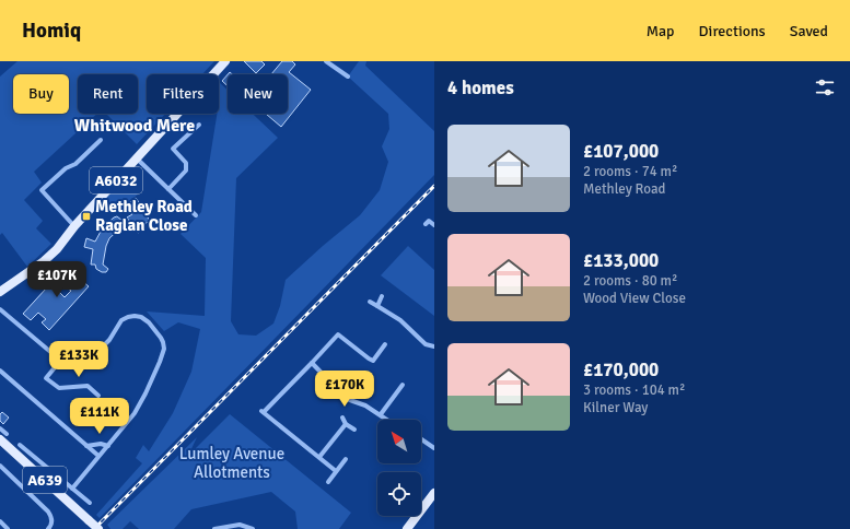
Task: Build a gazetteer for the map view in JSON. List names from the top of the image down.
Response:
{
  "streets": {
    "main road": ["A6032", "A639"]
  },
  "districts": ["Whitwood Mere"],
  "parks": ["Lumley Avenue Allotments"],
  "places": {
    "transit": ["Methley Road Raglan Close"]
  },
  "north": "top left",
  "page": {
    "header": "Homiq",
    "nav": ["Map", "Directions", "Saved"],
    "heading": "4 homes",
    "chip": [
      "Buy",
      "Rent",
      "Filters",
      "New"
    ],
    "list": [
      {
        "name": "£107,000",
        "note": "2 rooms · 74 m² · Methley Road"
      },
      {
        "name": "£133,000",
        "note": "2 rooms · 80 m² · Wood View Close"
      },
      {
        "name": "£170,000",
        "note": "3 rooms · 104 m² · Kilner Way"
      }
    ],
    "price": [
      "£107K",
      "£133K",
      "£170K",
      "£111K"
    ]
  }
}
